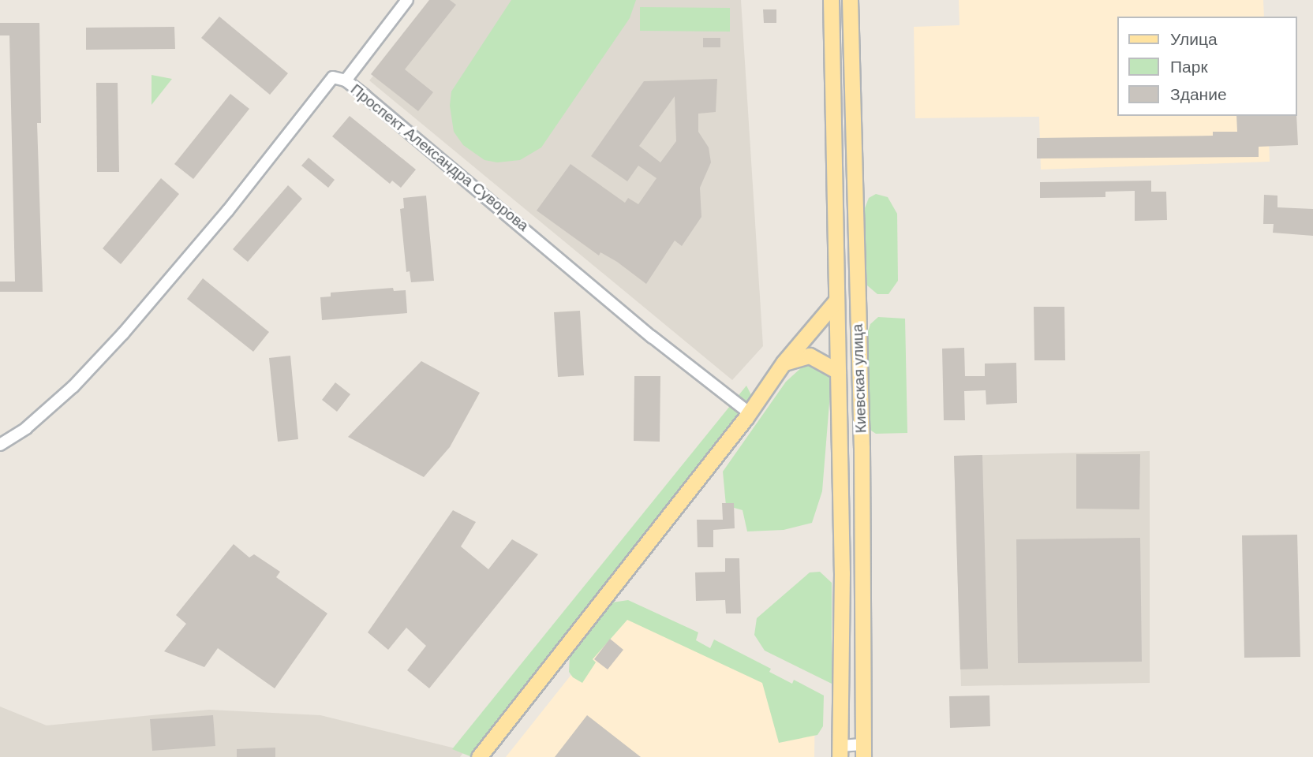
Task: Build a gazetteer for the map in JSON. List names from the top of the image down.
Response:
{
  "streets": {
    "main road": ["Киевская улица"],
    "street": ["Проспект Александра Суворова"]
  },
  "legend": ["Улица", "Парк", "Здание"]
}
